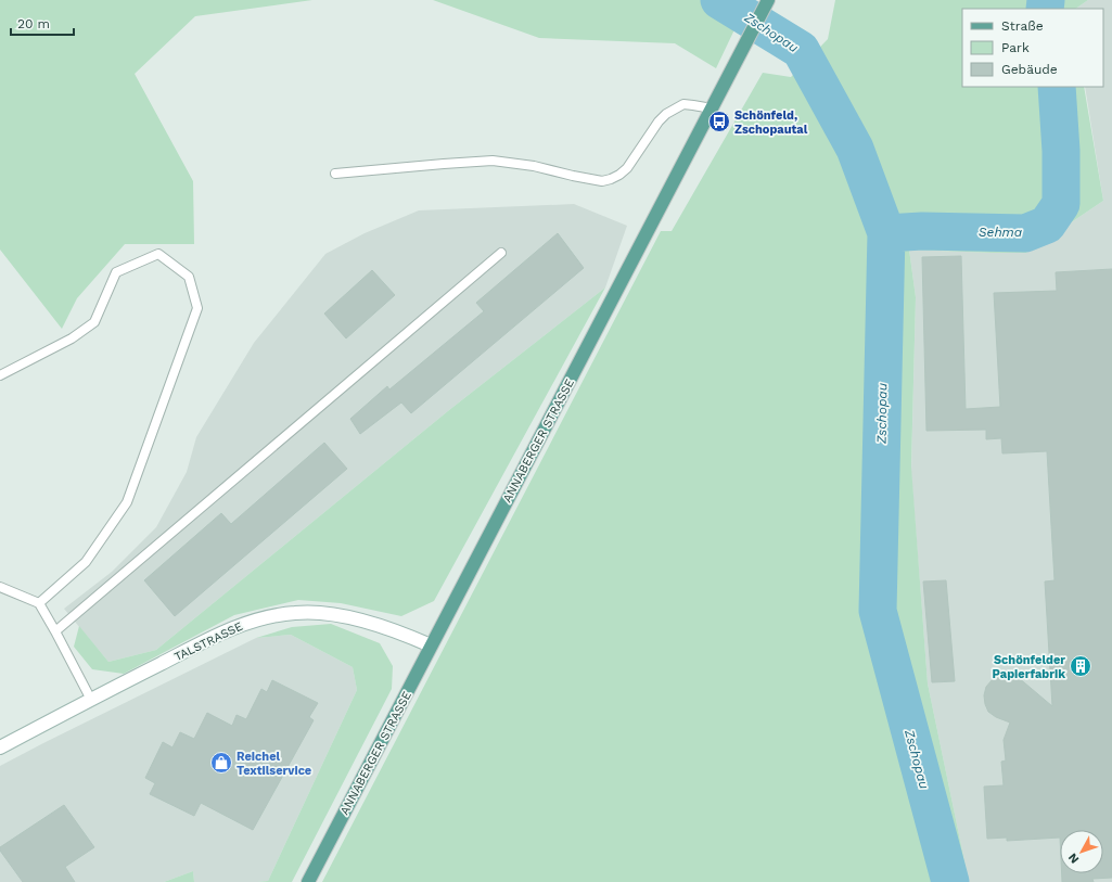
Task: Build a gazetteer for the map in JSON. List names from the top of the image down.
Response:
{
  "streets": {
    "main road": ["ANNABERGER STRASSE", "TALSTRASSE"]
  },
  "crossings": [
    ["ANNABERGER STRASSE", "TALSTRASSE"]
  ],
  "water": ["Zschopau", "Sehma"],
  "places": {
    "bus stop": ["Schönfeld, Zschopautal"],
    "building": ["Schönfelder Papierfabrik"],
    "shop": ["Reichel Textilservice"]
  },
  "legend": ["Straße", "Park", "Gebäude"],
  "scale_bar": "20 m",
  "north": "bottom left"
}
